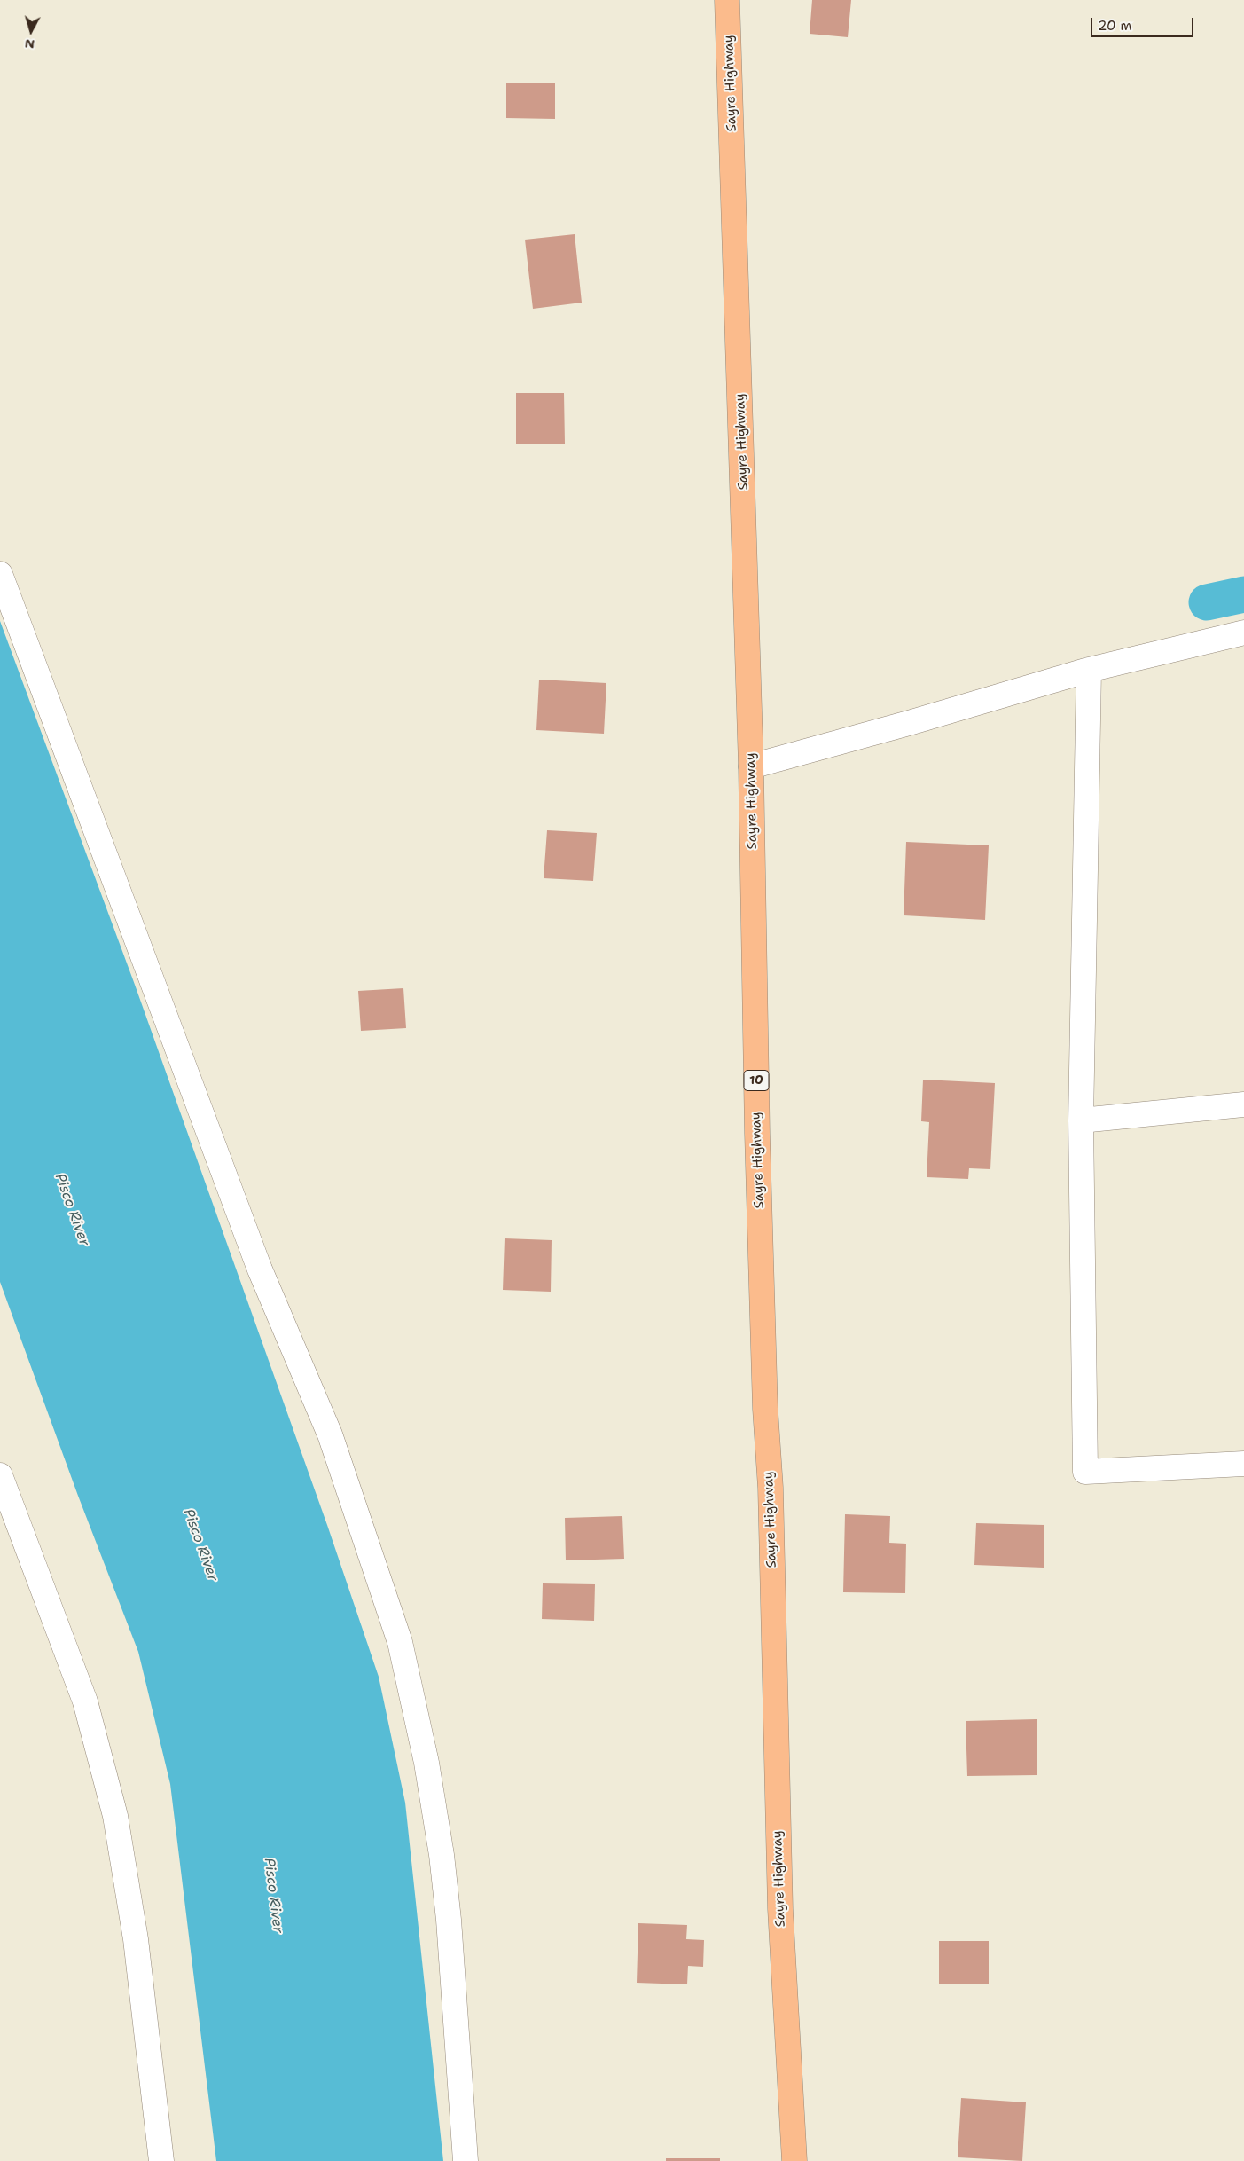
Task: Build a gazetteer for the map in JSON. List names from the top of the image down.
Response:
{
  "streets": {
    "highway": ["Sayre Highway", "10"]
  },
  "water": ["Pisco River"],
  "scale_bar": "20 m",
  "north": "bottom"
}
